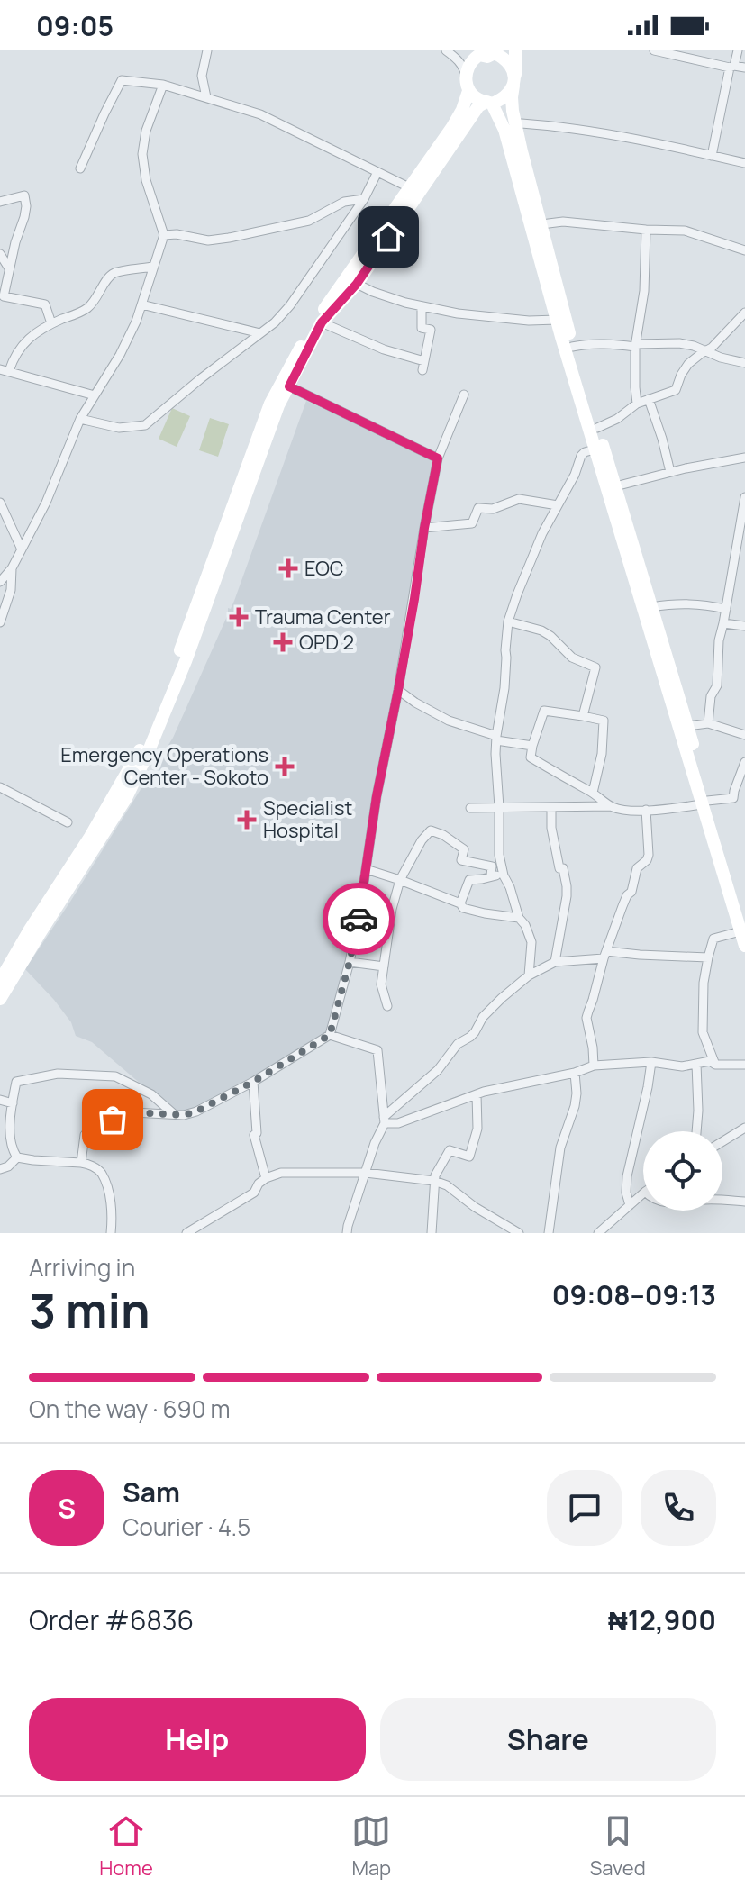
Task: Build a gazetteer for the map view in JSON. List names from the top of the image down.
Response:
{
  "places": {
    "health": [
      "EOC",
      "Trauma Center",
      "OPD 2",
      "Emergency Operations Center - Sokoto",
      "Specialist Hospital"
    ]
  },
  "page": {
    "status": "09:05",
    "heading": ["3 min", "Arriving in", "09:08–09:13"],
    "panel": [
      "Sam",
      "Courier · 4.5",
      "Order #6836",
      "₦12,900"
    ],
    "bar": "On the way · 690 m",
    "round": "S",
    "buttons": ["Help", "Share"],
    "tabs": ["Home", "Map", "Saved"]
  }
}
